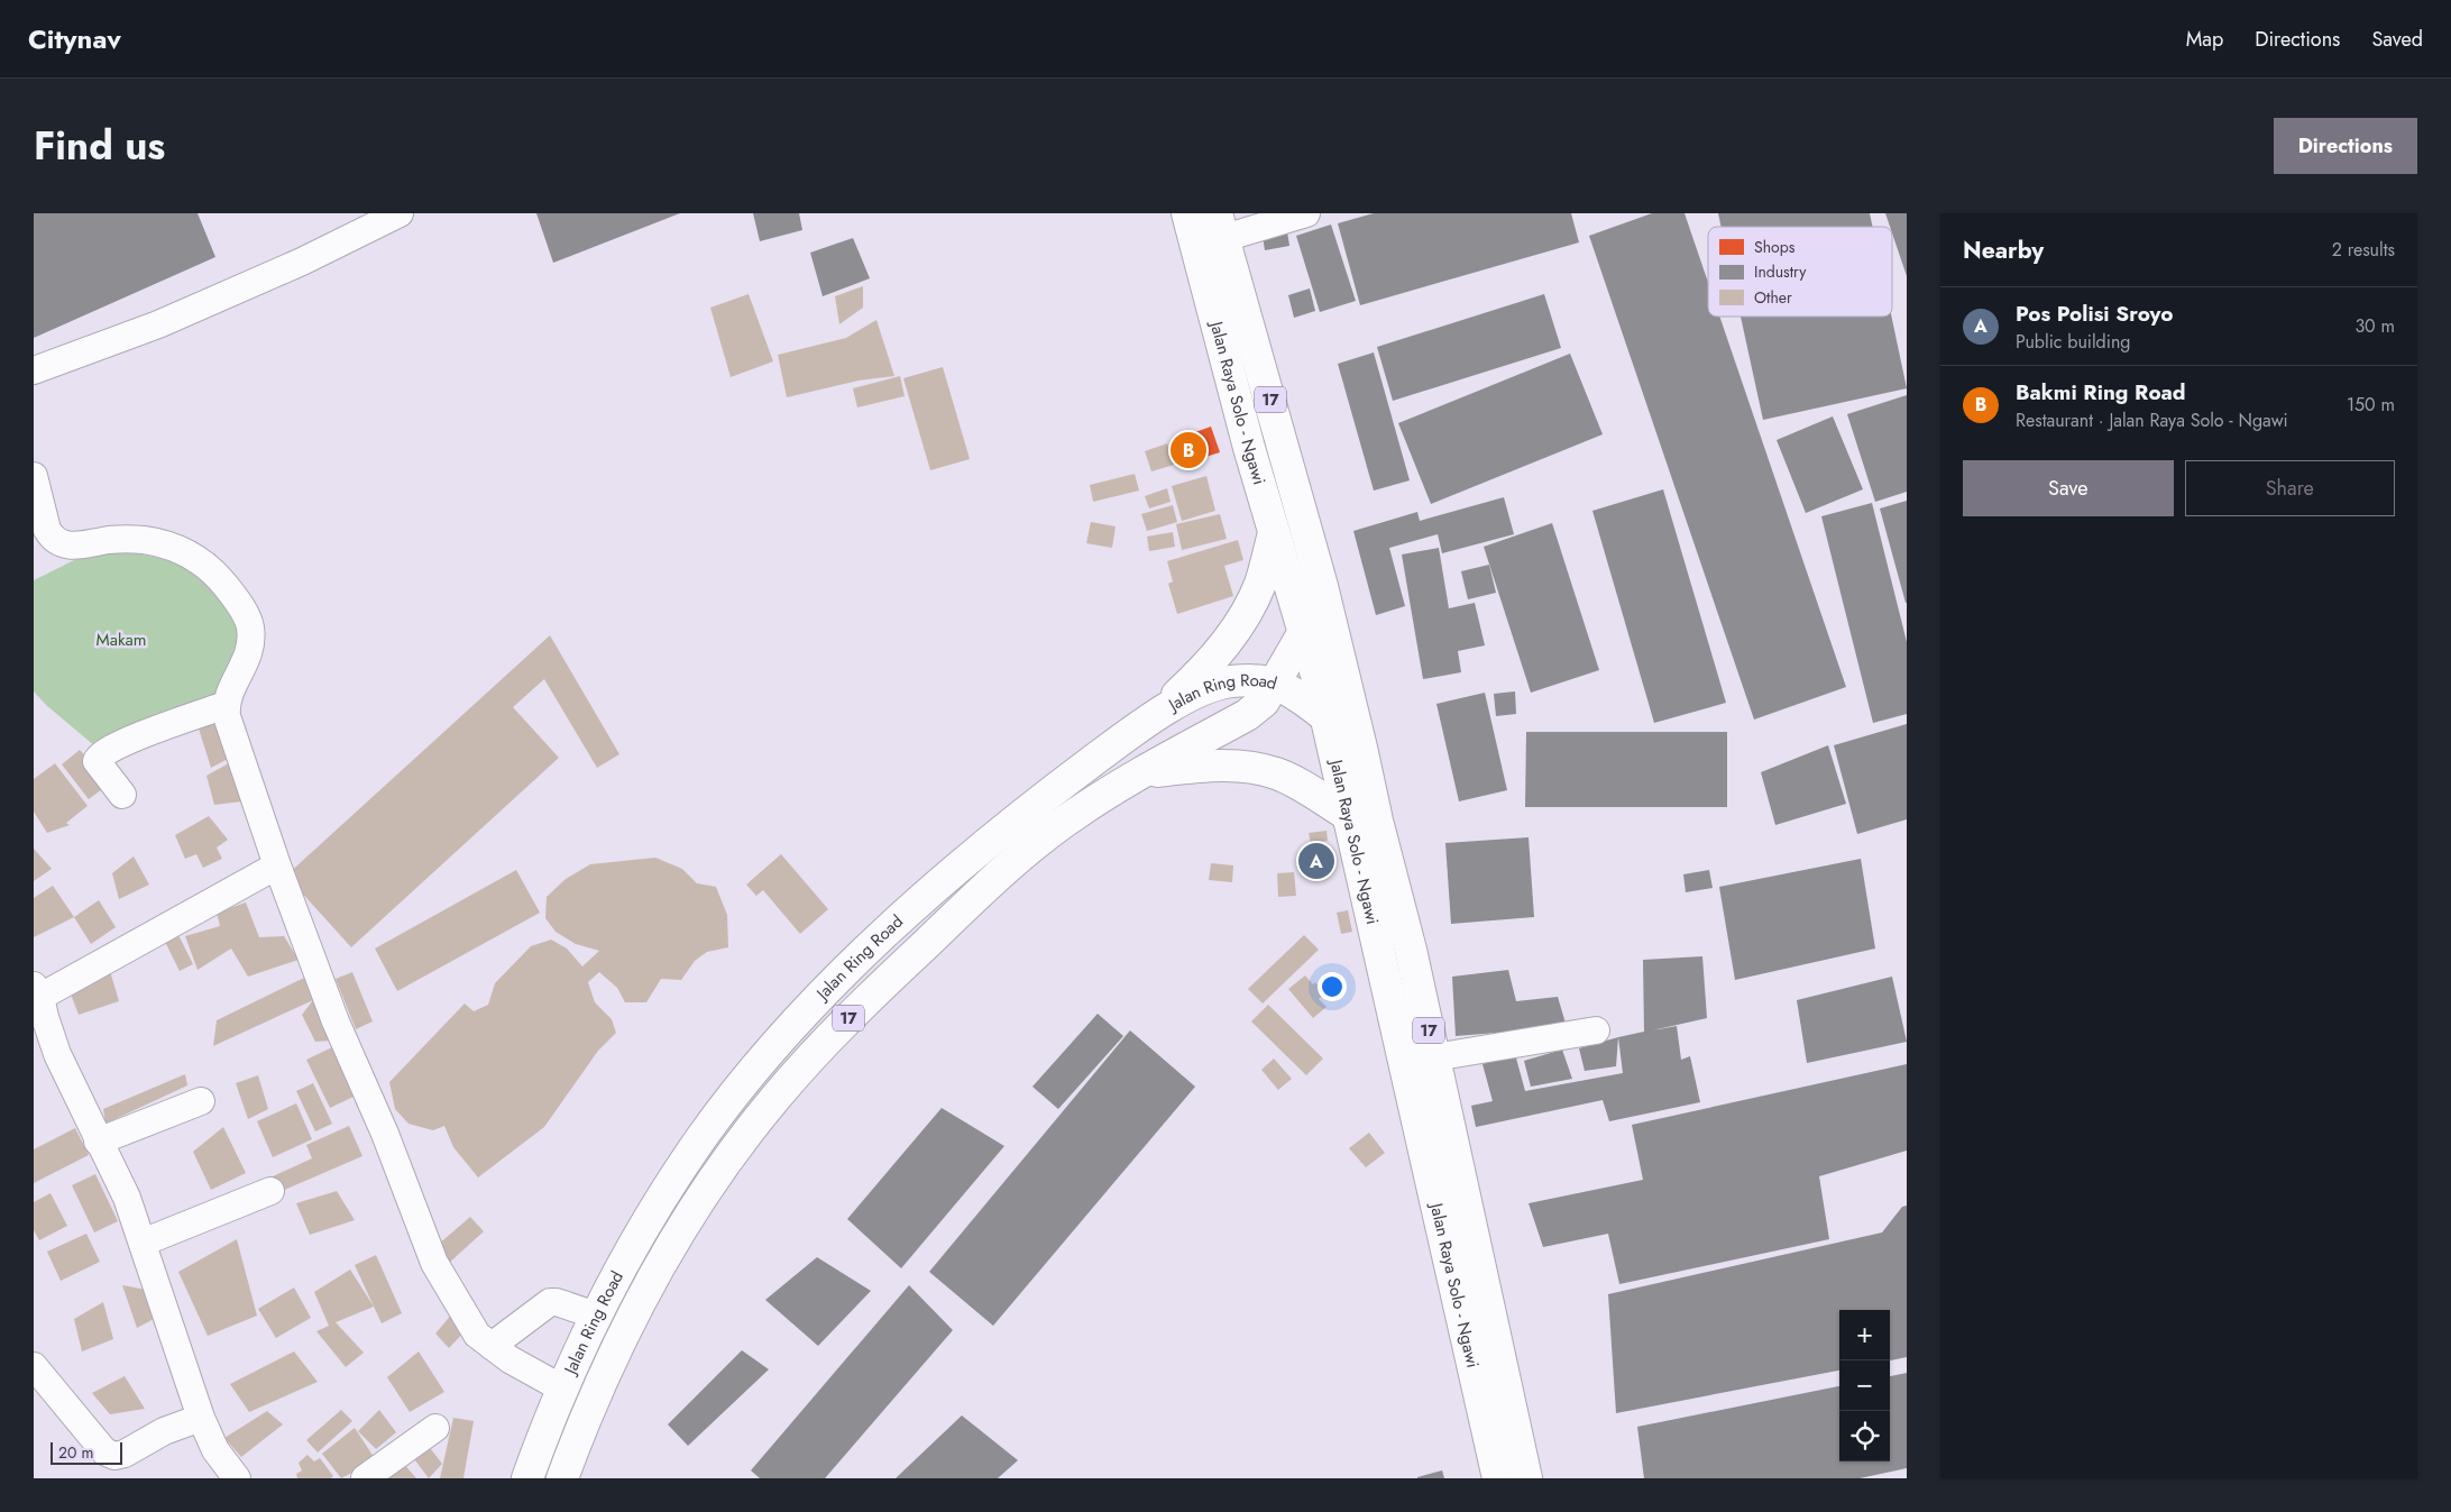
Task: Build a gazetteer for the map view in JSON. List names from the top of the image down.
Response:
{
  "streets": {
    "highway": ["17", "Jalan Raya Solo - Ngawi", "Jalan Ring Road"]
  },
  "crossings": [
    ["17", "Jalan Raya Solo - Ngawi"],
    ["17", "Jalan Ring Road"]
  ],
  "parks": ["Makam"],
  "legend": ["Shops", "Industry", "Other"],
  "scale_bar": "20 m",
  "page": {
    "header": "Citynav",
    "nav": ["Map", "Directions", "Saved"],
    "title": "Find us",
    "buttons": [
      "Directions",
      ["Save", "Share"]
    ],
    "heading": ["Nearby", "2 results"],
    "list": [
      {
        "mark": "A",
        "name": "Pos Polisi Sroyo",
        "note": "Public building",
        "value": "30 m"
      },
      {
        "mark": "B",
        "name": "Bakmi Ring Road",
        "note": "Restaurant · Jalan Raya Solo - Ngawi",
        "value": "150 m"
      }
    ],
    "pins": ["B", "A"],
    "map_buttons": ["+", "−"],
    "scale": "20 m"
  }
}
